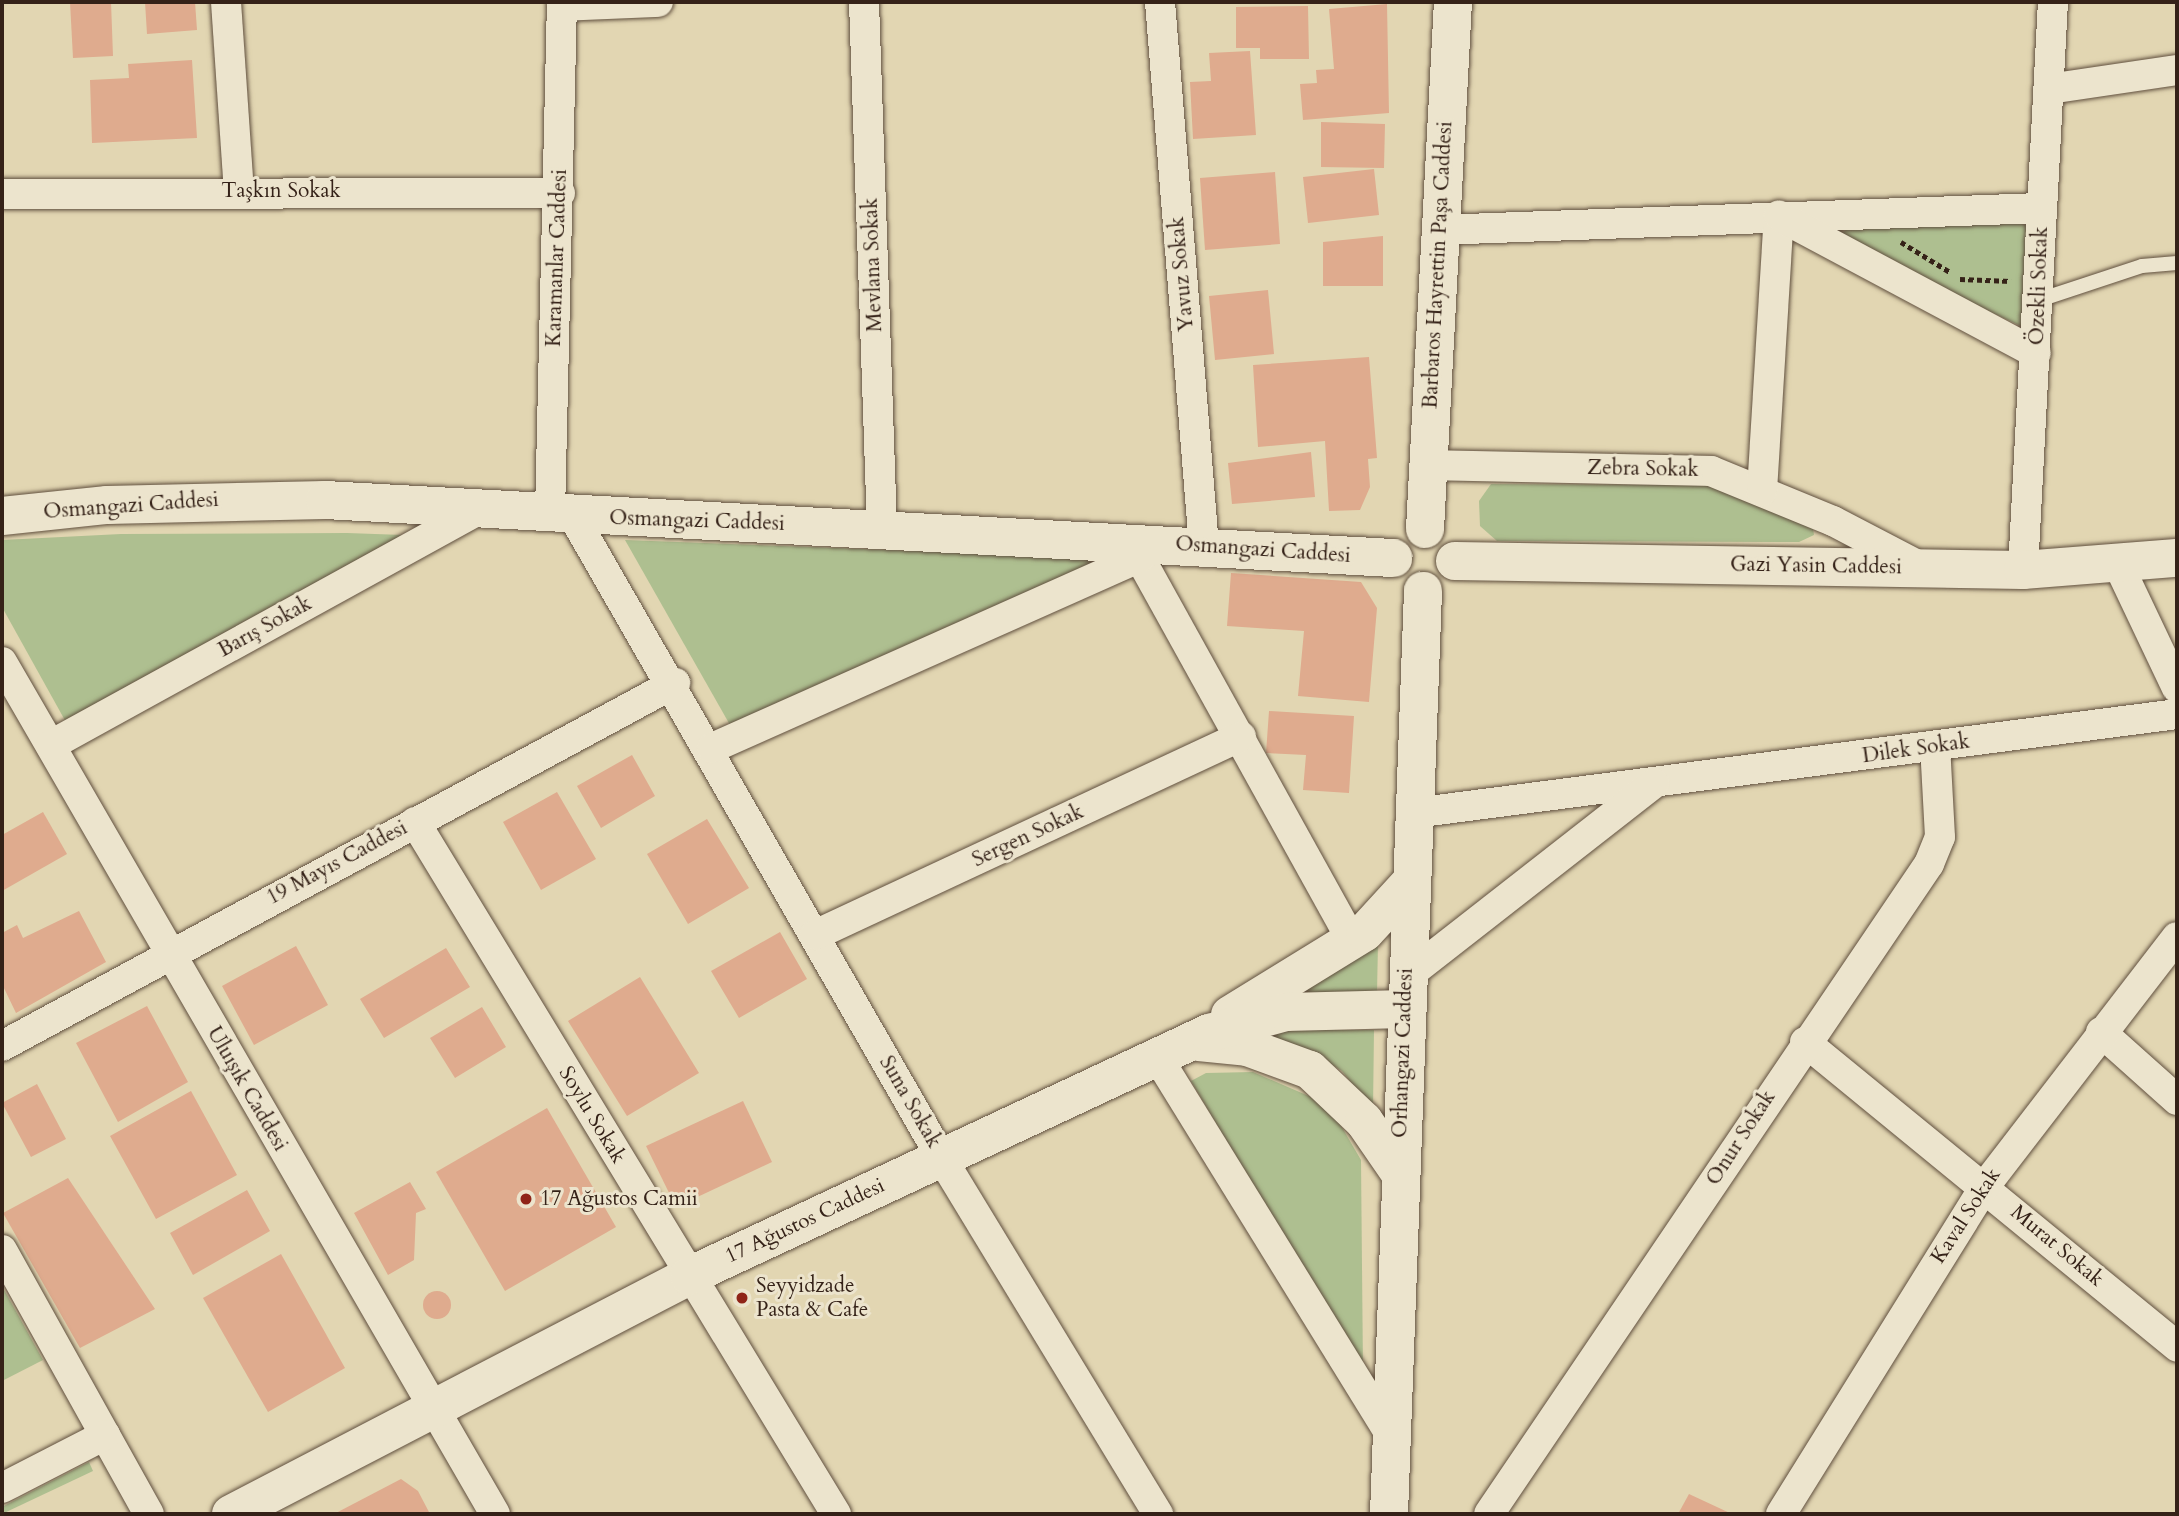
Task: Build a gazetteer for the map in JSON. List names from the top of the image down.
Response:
{
  "streets": {
    "street": [
      "Taşkın Sokak",
      "Karamanlar Caddesi",
      "Mevlana Sokak",
      "Barbaros Hayrettin Paşa Caddesi",
      "Yavuz Sokak",
      "Özekli Sokak",
      "Zebra Sokak",
      "Osmangazi Caddesi",
      "Gazi Yasin Caddesi",
      "Barış Sokak",
      "Dilek Sokak",
      "Sergen Sokak",
      "19 Mayıs Caddesi",
      "Orhangazi Caddesi",
      "Uluışık Caddesi",
      "Suna Sokak",
      "Soylu Sokak",
      "Onur Sokak",
      "Kaval Sokak",
      "17 Ağustos Caddesi",
      "Murat Sokak"
    ]
  },
  "crossings": [
    ["Taşkın Sokak", "Karamanlar Caddesi"],
    ["Karamanlar Caddesi", "Osmangazi Caddesi"],
    ["Karamanlar Caddesi", "Suna Sokak"],
    ["Mevlana Sokak", "Osmangazi Caddesi"],
    ["Barbaros Hayrettin Paşa Caddesi", "Zebra Sokak"],
    ["Barbaros Hayrettin Paşa Caddesi", "Osmangazi Caddesi"],
    ["Barbaros Hayrettin Paşa Caddesi", "Gazi Yasin Caddesi"],
    ["Barbaros Hayrettin Paşa Caddesi", "Orhangazi Caddesi"],
    ["Yavuz Sokak", "Osmangazi Caddesi"],
    ["Özekli Sokak", "Gazi Yasin Caddesi"],
    ["Zebra Sokak", "Gazi Yasin Caddesi"],
    ["Osmangazi Caddesi", "Gazi Yasin Caddesi"],
    ["Osmangazi Caddesi", "Barış Sokak"],
    ["Osmangazi Caddesi", "Orhangazi Caddesi"],
    ["Osmangazi Caddesi", "Suna Sokak"],
    ["Gazi Yasin Caddesi", "Orhangazi Caddesi"],
    ["Barış Sokak", "Uluışık Caddesi"],
    ["Dilek Sokak", "Orhangazi Caddesi"],
    ["Dilek Sokak", "Onur Sokak"],
    ["Sergen Sokak", "Suna Sokak"],
    ["19 Mayıs Caddesi", "Uluışık Caddesi"],
    ["19 Mayıs Caddesi", "Suna Sokak"],
    ["19 Mayıs Caddesi", "Soylu Sokak"],
    ["Orhangazi Caddesi", "17 Ağustos Caddesi"],
    ["Uluışık Caddesi", "17 Ağustos Caddesi"],
    ["Suna Sokak", "17 Ağustos Caddesi"],
    ["Soylu Sokak", "17 Ağustos Caddesi"],
    ["Onur Sokak", "Murat Sokak"],
    ["Kaval Sokak", "Murat Sokak"]
  ],
  "places": ["17 Ağustos Camii", "Seyyidzade Pasta & Cafe"]
}
